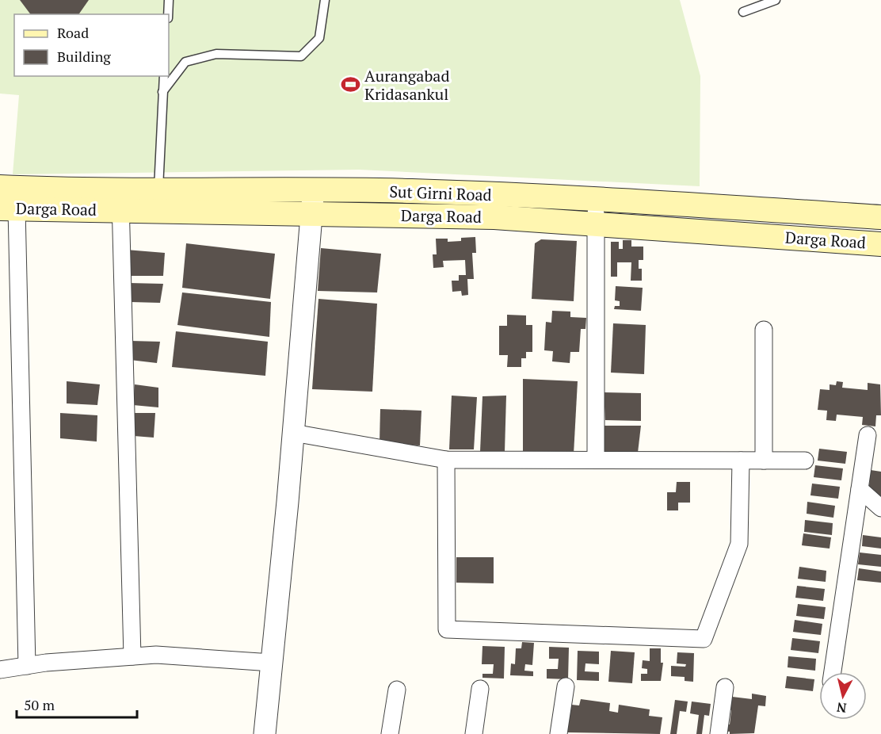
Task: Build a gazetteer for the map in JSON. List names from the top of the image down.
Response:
{
  "streets": {
    "main road": ["Sut Girni Road", "Darga Road"]
  },
  "crossings": [
    ["Sut Girni Road", "Darga Road"]
  ],
  "places": {
    "sports": ["Aurangabad Kridasankul"]
  },
  "legend": ["Road", "Building"],
  "scale_bar": "50 m",
  "north": "bottom"
}
